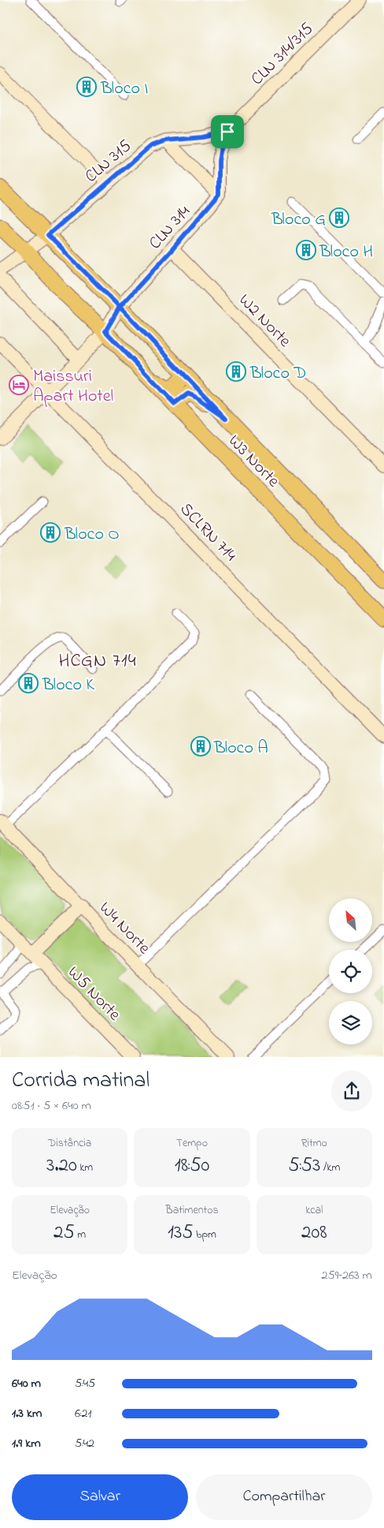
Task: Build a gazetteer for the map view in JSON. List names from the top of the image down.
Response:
{
  "streets": {
    "main road": ["W3 Norte"],
    "street": [
      "CLN 314/315",
      "CLN 315",
      "CLN 314",
      "W2 Norte",
      "SCLRN 714",
      "W4 Norte",
      "W5 Norte"
    ]
  },
  "crossings": [
    ["CLN 314/315", "CLN 315"],
    ["CLN 315", "W3 Norte"],
    ["CLN 314", "W2 Norte"],
    ["CLN 314", "W3 Norte"],
    ["CLN 314", "SCLRN 714"]
  ],
  "districts": ["HCGN 714"],
  "places": {
    "building": [
      "Bloco I",
      "Bloco G",
      "Bloco H",
      "Bloco D",
      "Bloco O",
      "Bloco K",
      "Bloco A"
    ],
    "hotel": ["Maissuri Apart Hotel"]
  },
  "north": "top left",
  "page": {
    "heading": ["Corrida matinal", "08:51 · 5 × 640 m"],
    "stats": [
      ["Distância", "3.20 km"],
      ["Tempo", "18:50"],
      ["Ritmo", "5:53 /km"],
      ["Elevação", "25 m"],
      ["Batimentos", "135 bpm"],
      ["kcal", "208"]
    ],
    "chart": ["Elevação", "259–263 m"],
    "list": [
      {
        "name": "640 m",
        "note": "5:45"
      },
      {
        "name": "1.3 km",
        "note": "6:21"
      },
      {
        "name": "1.9 km",
        "note": "5:42"
      }
    ],
    "buttons": ["Salvar", "Compartilhar"]
  }
}
